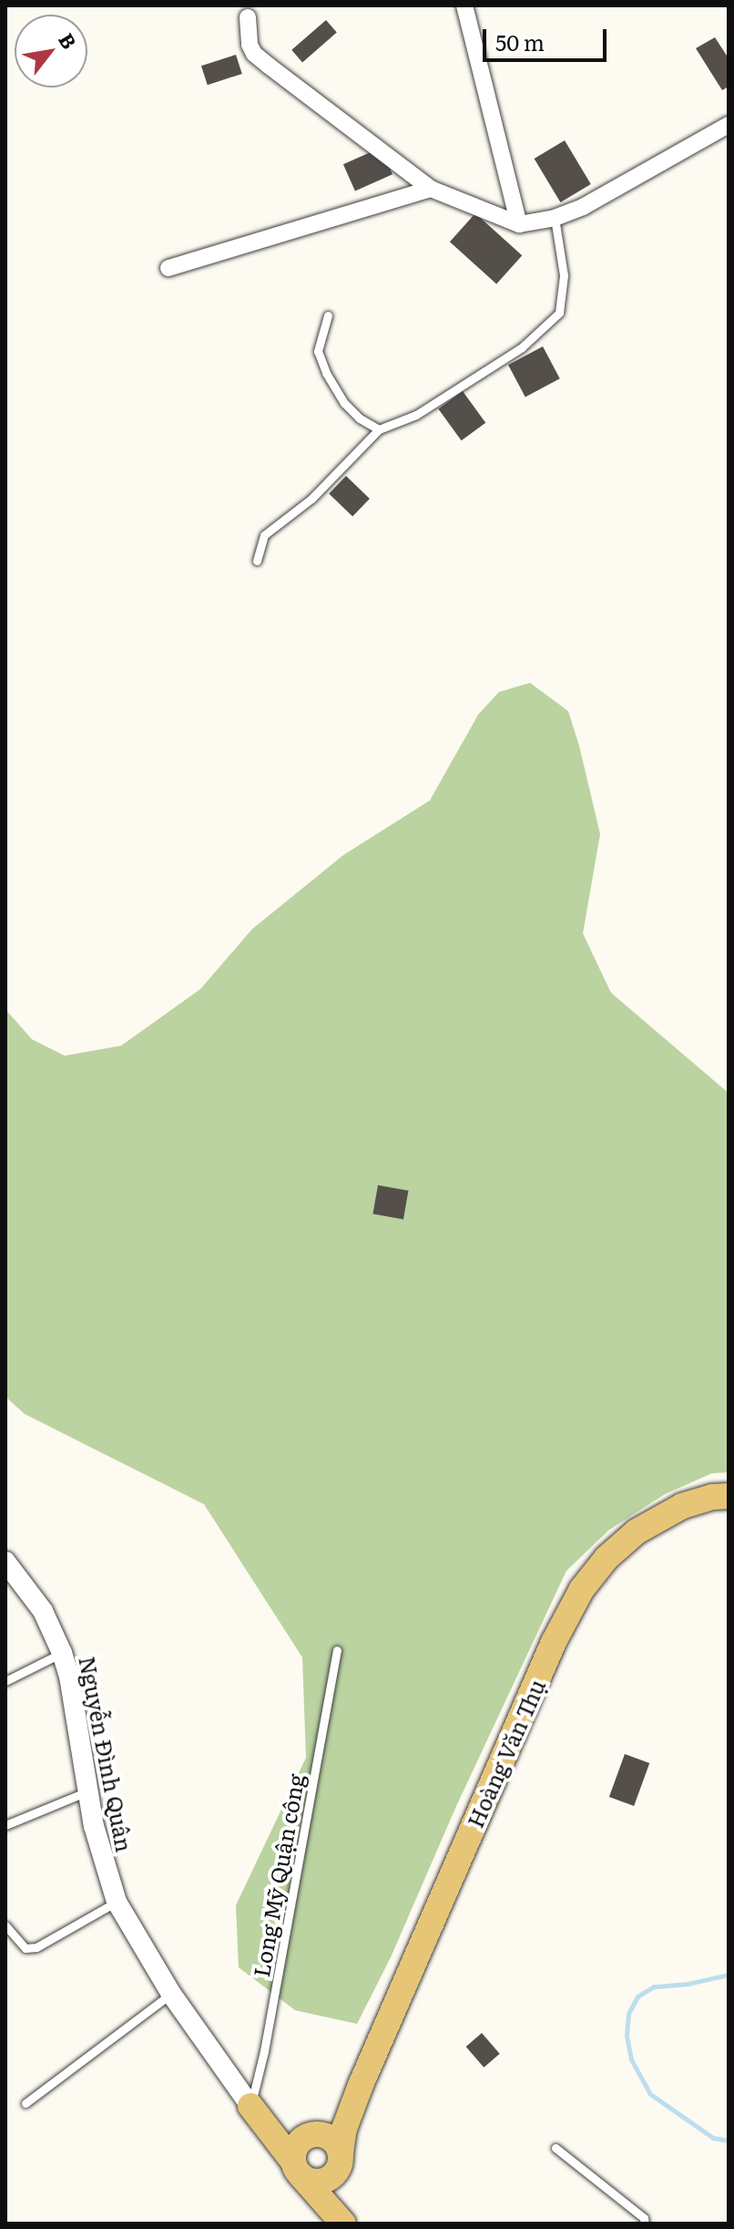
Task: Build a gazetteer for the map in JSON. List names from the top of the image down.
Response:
{
  "streets": {
    "main road": ["Hoàng Văn Thụ"],
    "street": ["Nguyễn Đình Quân"],
    "lane": ["Long Mỹ Quận công"]
  },
  "crossings": [
    ["Nguyễn Đình Quân", "Long Mỹ Quận công"]
  ],
  "scale_bar": "50 m",
  "north": "top right"
}
